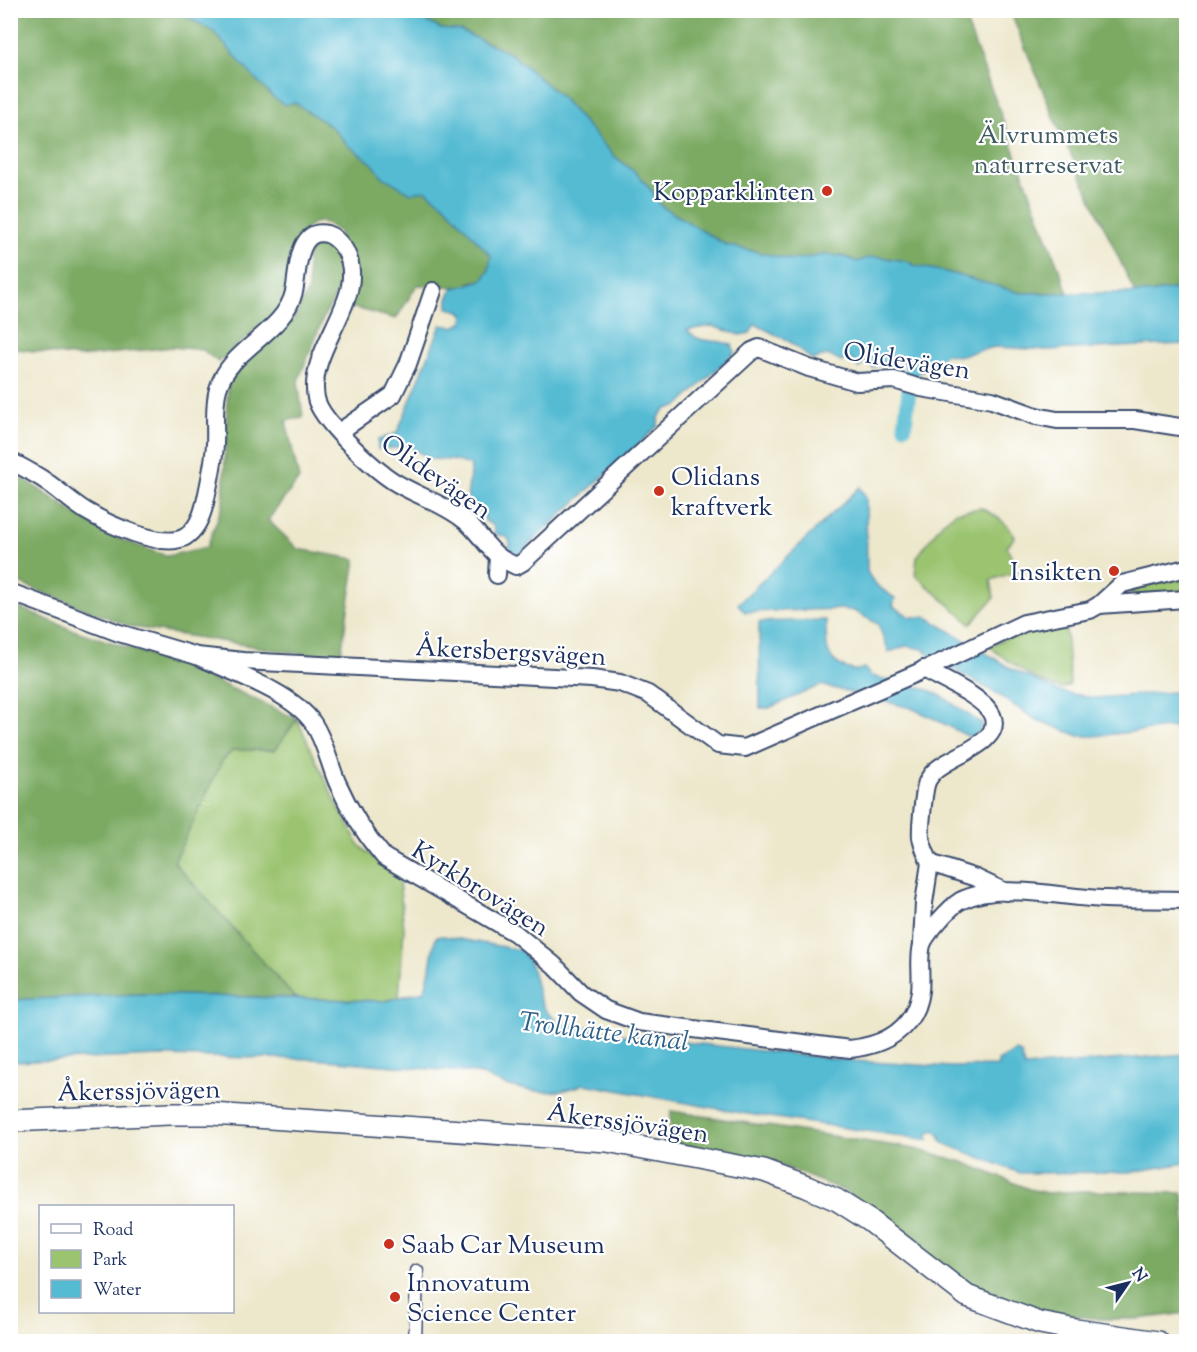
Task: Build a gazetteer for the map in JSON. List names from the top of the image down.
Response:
{
  "streets": {
    "street": [
      "Olidevägen",
      "Åkersbergsvägen",
      "Kyrkbrovägen",
      "Åkerssjövägen"
    ]
  },
  "crossings": [
    ["Åkersbergsvägen", "Kyrkbrovägen"]
  ],
  "water": ["Trollhätte kanal"],
  "parks": ["Älvrummets naturreservat"],
  "places": [
    "Kopparklinten",
    "Olidans kraftverk",
    "Insikten",
    "Saab Car Museum",
    "Innovatum Science Center"
  ],
  "legend": ["Road", "Park", "Water"],
  "north": "top right"
}
